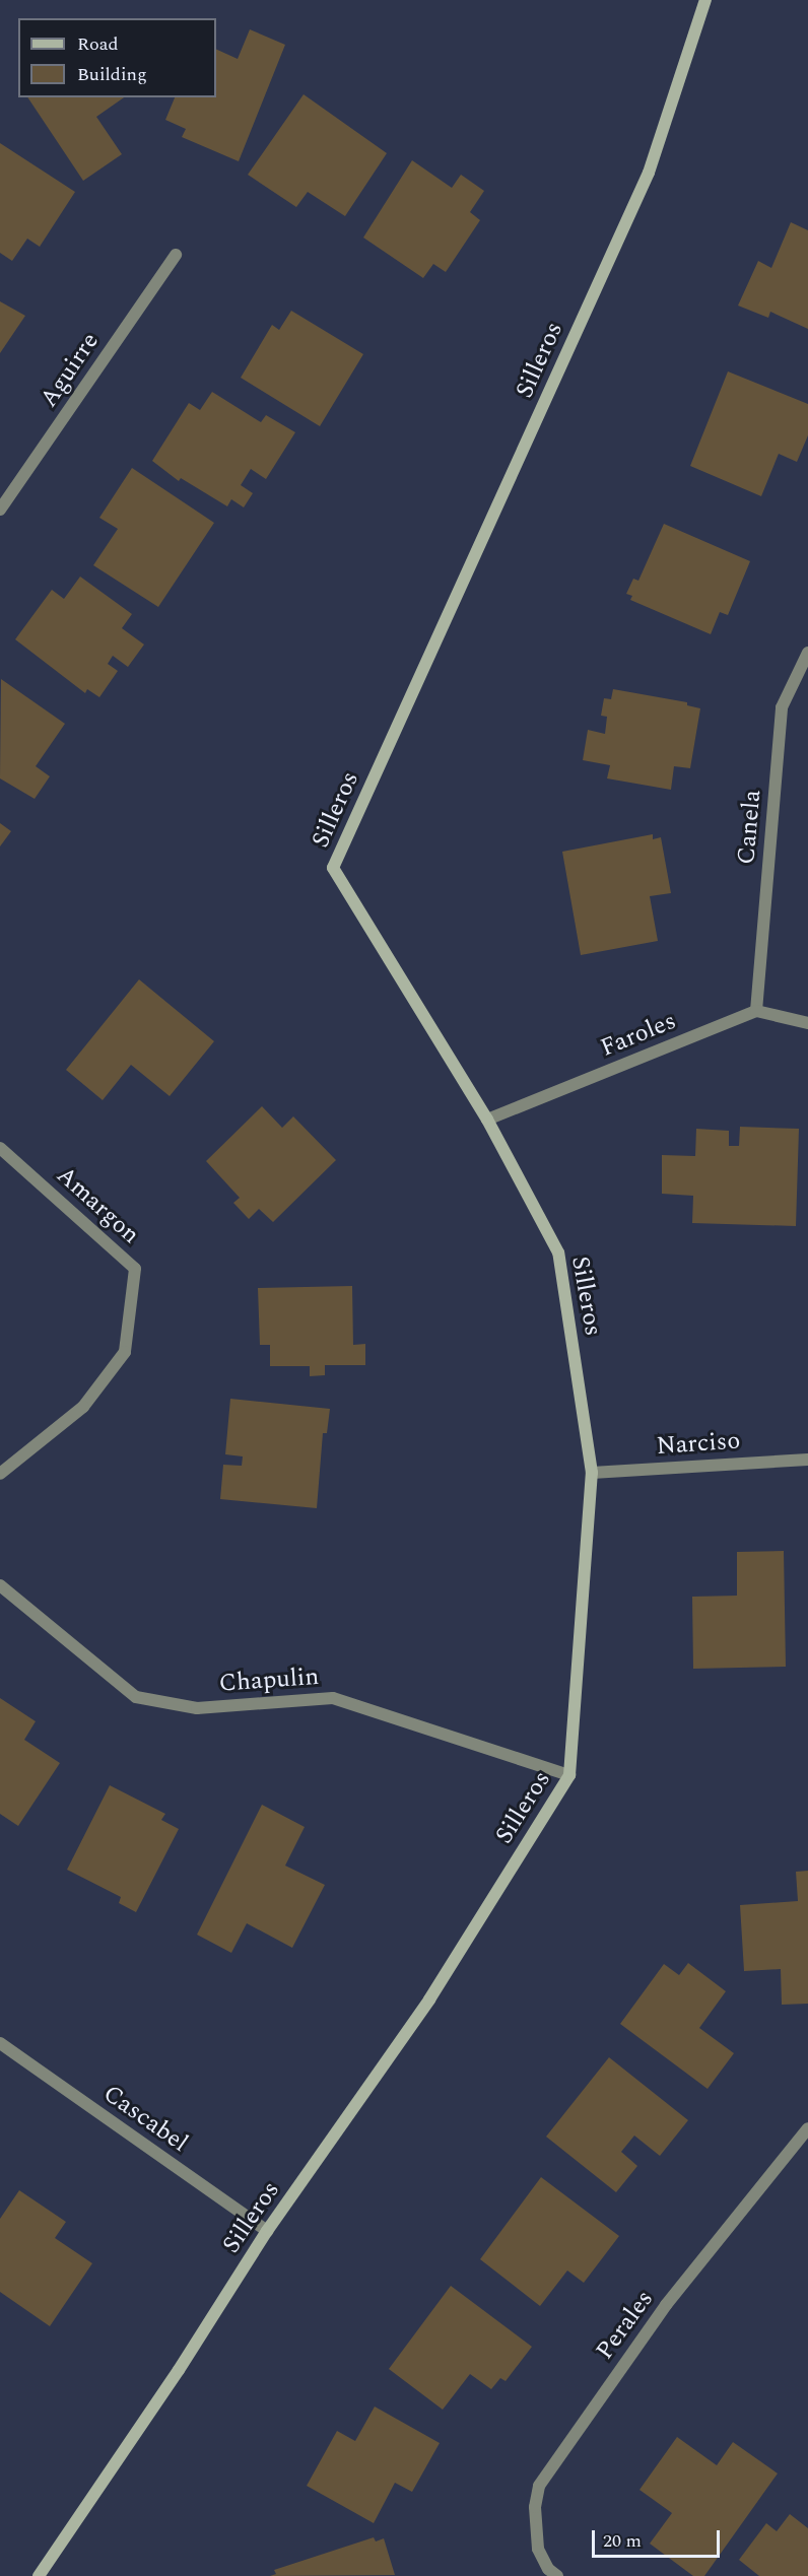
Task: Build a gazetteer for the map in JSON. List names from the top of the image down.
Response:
{
  "streets": {
    "street": [
      "Silleros",
      "Aguirre",
      "Canela",
      "Faroles",
      "Amargon",
      "Narciso",
      "Chapulin",
      "Cascabel",
      "Perales"
    ]
  },
  "crossings": [
    ["Silleros", "Faroles"],
    ["Silleros", "Narciso"],
    ["Silleros", "Chapulin"],
    ["Silleros", "Cascabel"],
    ["Canela", "Faroles"]
  ],
  "legend": ["Road", "Building"],
  "scale_bar": "20 m"
}
